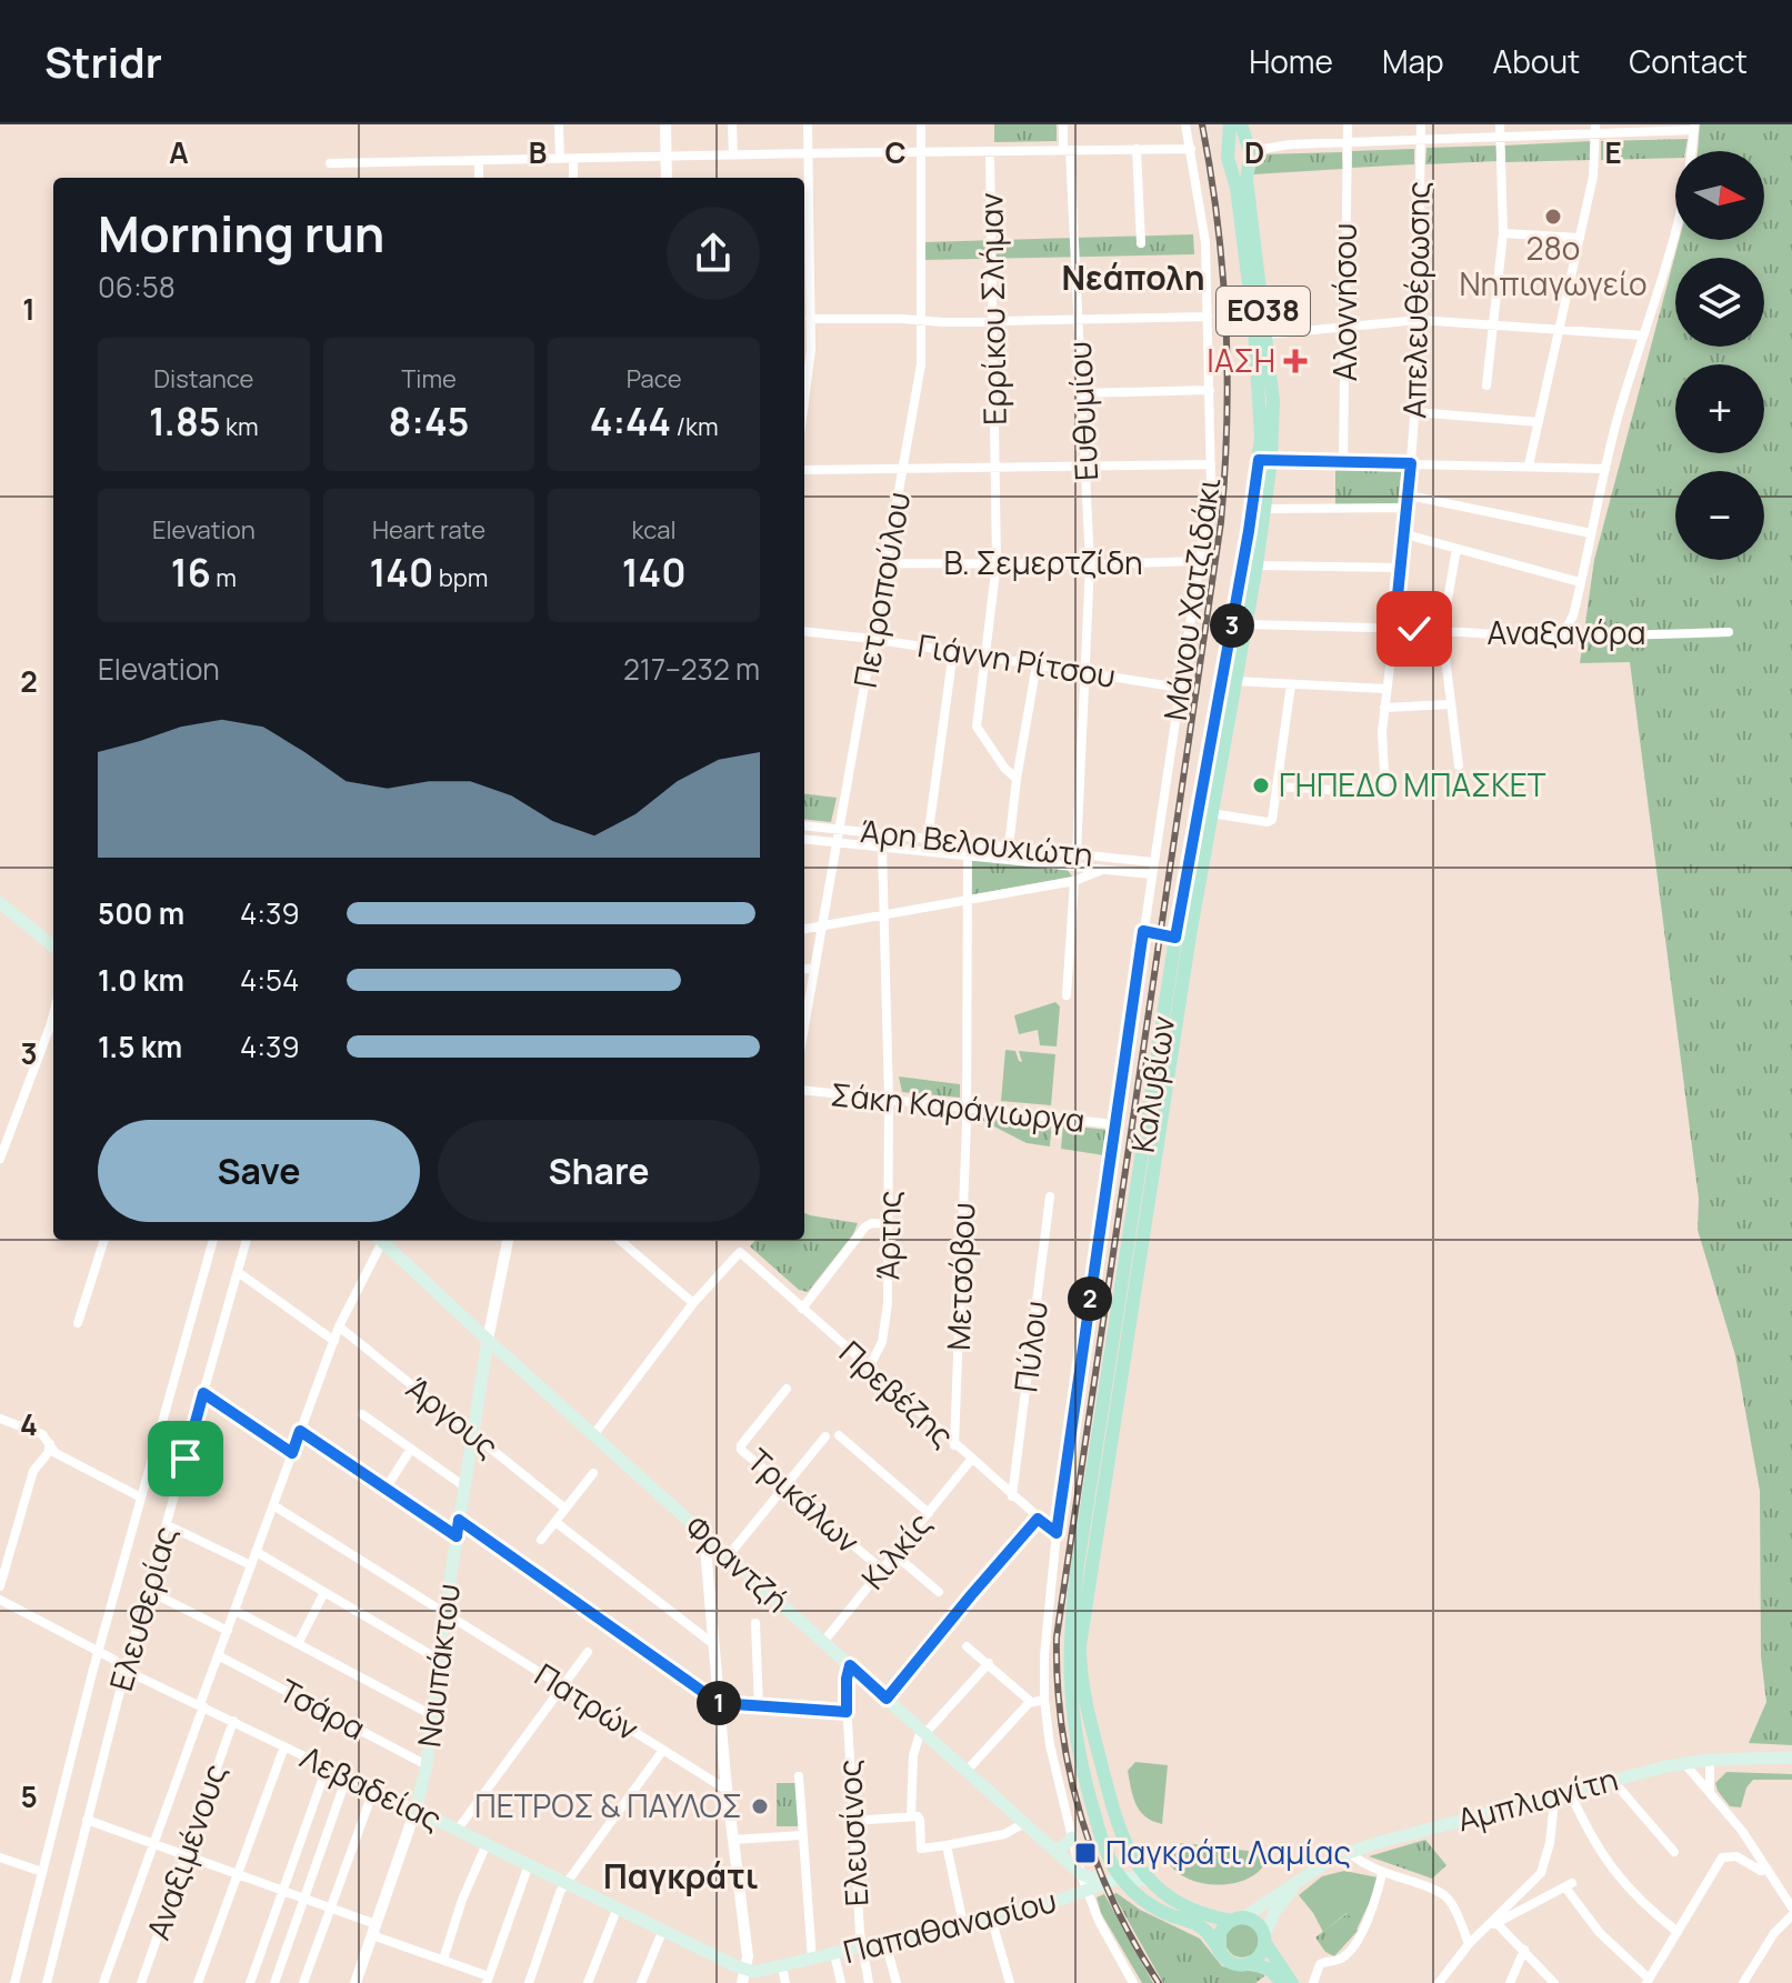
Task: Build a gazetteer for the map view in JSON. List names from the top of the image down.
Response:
{
  "streets": {
    "main road": [
      "ΕΟ38",
      "Καλυβίων",
      "Φραντζή",
      "Ναυπάκτου",
      "Λεβαδείας",
      "Αμπλιανίτη",
      "Παπαθανασίου"
    ],
    "street": [
      "Απελευθέρωσης",
      "Αλοννήσου",
      "Ερρίκου Σλήμαν",
      "Ευθυμίου",
      "Β. Σεμερτζίδη",
      "Πετροπούλου",
      "Μάνου Χατζιδάκι",
      "Αναξαγόρα",
      "Γιάννη Ρίτσου",
      "Άρη Βελουχιώτη",
      "Σάκη Καράγιωργα",
      "Άρτης",
      "Μετσόβου",
      "Πύλου",
      "Πρεβέζης",
      "Άργους",
      "Τρικάλων",
      "Κιλκίς",
      "Ελευθερίας",
      "Πατρών",
      "Τσάρα",
      "Ελευσίνος",
      "Αναξιμένους"
    ]
  },
  "crossings": [
    ["Απελευθέρωσης", "Αναξαγόρα"],
    ["Ερρίκου Σλήμαν", "Β. Σεμερτζίδη"],
    ["Ερρίκου Σλήμαν", "Γιάννη Ρίτσου"],
    ["ΕΟ38", "Καλυβίων"],
    ["ΕΟ38", "Αμπλιανίτη"],
    ["Ευθυμίου", "Β. Σεμερτζίδη"],
    ["Ευθυμίου", "Γιάννη Ρίτσου"],
    ["Ευθυμίου", "Άρη Βελουχιώτη"],
    ["Β. Σεμερτζίδη", "Πετροπούλου"],
    ["Β. Σεμερτζίδη", "Μάνου Χατζιδάκι"],
    ["Πετροπούλου", "Γιάννη Ρίτσου"],
    ["Πετροπούλου", "Άρη Βελουχιώτη"],
    ["Μάνου Χατζιδάκι", "Γιάννη Ρίτσου"],
    ["Μάνου Χατζιδάκι", "Άρη Βελουχιώτη"],
    ["Μάνου Χατζιδάκι", "Σάκη Καράγιωργα"],
    ["Μάνου Χατζιδάκι", "Πρεβέζης"],
    ["Μάνου Χατζιδάκι", "Φραντζή"],
    ["Μάνου Χατζιδάκι", "Παπαθανασίου"],
    ["Αναξαγόρα", "Καλυβίων"],
    ["Άρη Βελουχιώτη", "Άρτης"],
    ["Άρη Βελουχιώτη", "Μετσόβου"],
    ["Καλυβίων", "Αμπλιανίτη"],
    ["Καλυβίων", "Παπαθανασίου"],
    ["Σάκη Καράγιωργα", "Άρτης"],
    ["Σάκη Καράγιωργα", "Μετσόβου"],
    ["Άρτης", "Πρεβέζης"],
    ["Μετσόβου", "Πρεβέζης"],
    ["Πύλου", "Πρεβέζης"],
    ["Πρεβέζης", "Κιλκίς"],
    ["Άργους", "Ναυπάκτου"],
    ["Τρικάλων", "Κιλκίς"],
    ["Κιλκίς", "Φραντζή"],
    ["Φραντζή", "Ναυπάκτου"],
    ["Φραντζή", "Ελευσίνος"],
    ["Φραντζή", "Παπαθανασίου"],
    ["Ελευθερίας", "Λεβαδείας"],
    ["Ναυπάκτου", "Πατρών"],
    ["Ναυπάκτου", "Τσάρα"],
    ["Ναυπάκτου", "Λεβαδείας"],
    ["Λεβαδείας", "Αναξιμένους"],
    ["Λεβαδείας", "Παπαθανασίου"],
    ["Ελευσίνος", "Παπαθανασίου"]
  ],
  "districts": ["Νεάπολη", "Παγκράτι"],
  "places": {
    "other": ["28ο Νηπιαγωγείο", "ΓΗΠΕΔΟ ΜΠΑΣΚΕΤ", "ΠΕΤΡΟΣ & ΠΑΥΛΟΣ"],
    "health": ["ΙΑΣΗ"],
    "transit": ["Παγκράτι Λαμίας"]
  },
  "north": "right",
  "page": {
    "header": "Stridr",
    "nav": [
      "Home",
      "Map",
      "About",
      "Contact"
    ],
    "map_buttons": ["+", "−"],
    "heading": ["Morning run", "06:58"],
    "stats": [
      ["Distance", "1.85 km"],
      ["Time", "8:45"],
      ["Pace", "4:44 /km"],
      ["Elevation", "16 m"],
      ["Heart rate", "140 bpm"],
      ["kcal", "140"]
    ],
    "pins": ["3", "2", "1"],
    "chart": ["Elevation", "217–232 m"],
    "list": [
      {
        "name": "500 m",
        "note": "4:39"
      },
      {
        "name": "1.0 km",
        "note": "4:54"
      },
      {
        "name": "1.5 km",
        "note": "4:39"
      }
    ],
    "buttons": ["Save", "Share"]
  },
  "grid": {
    "columns": [
      "A",
      "B",
      "C",
      "D",
      "E"
    ],
    "rows": [
      "1",
      "2",
      "3",
      "4",
      "5"
    ]
  }
}
